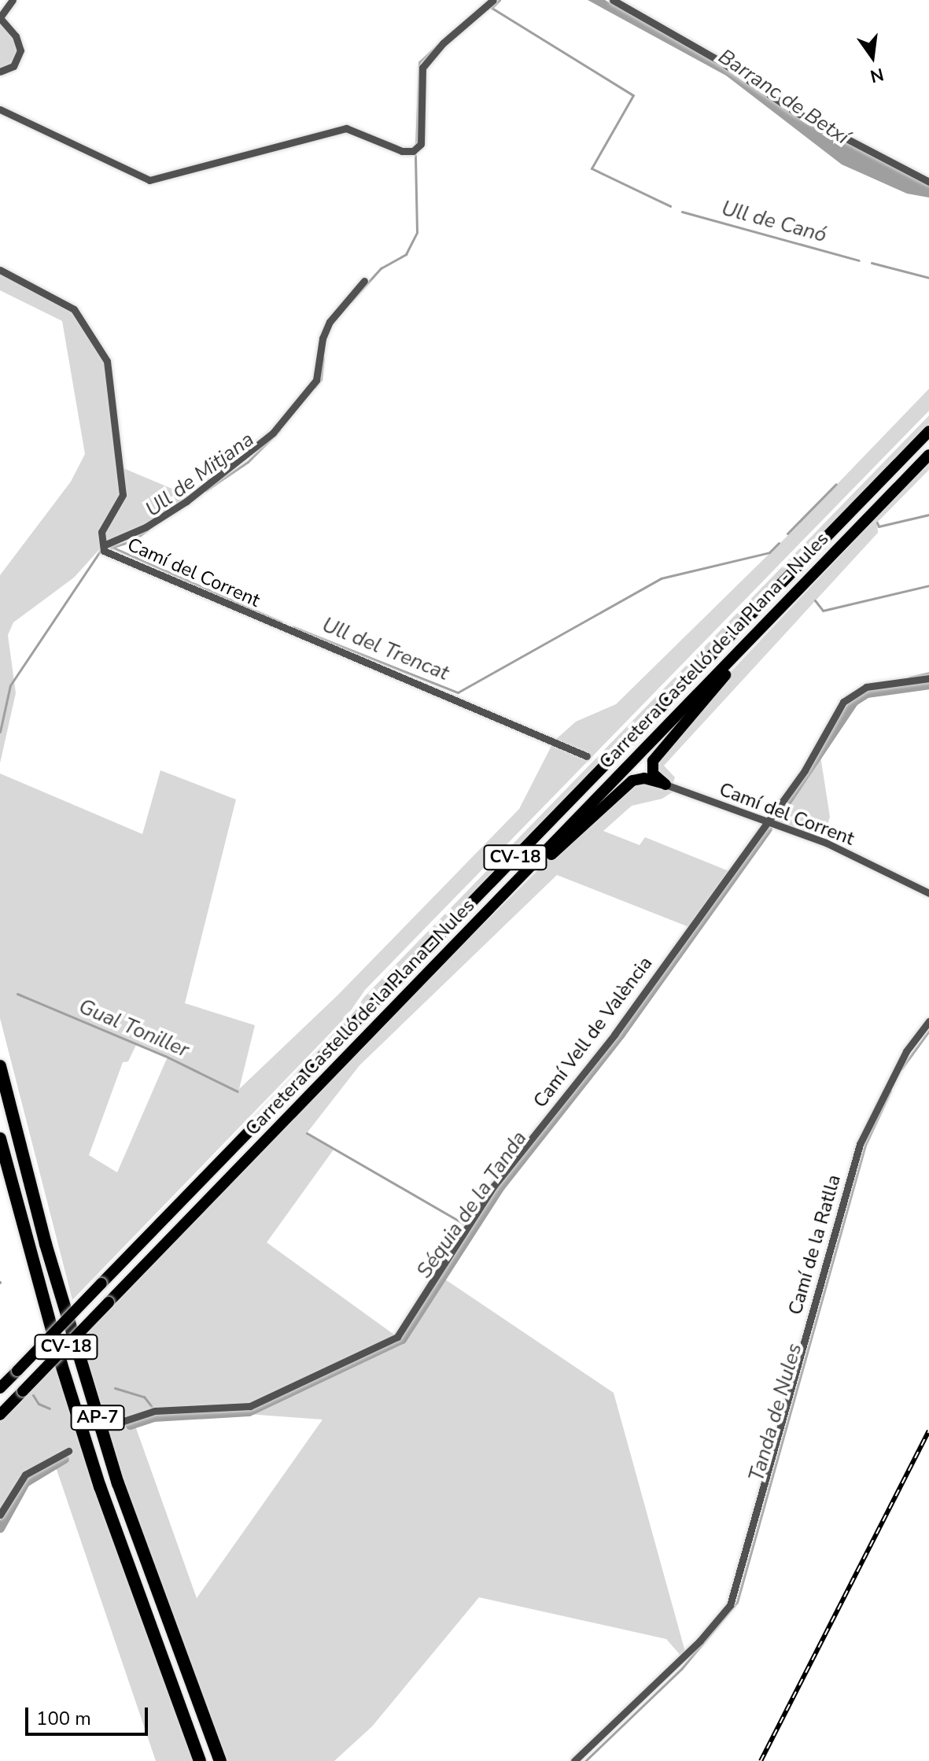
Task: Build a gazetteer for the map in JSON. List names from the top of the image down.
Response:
{
  "streets": {
    "highway": ["AP-7"],
    "main road": ["Carretera Castelló de la Plana - Nules", "CV-18"],
    "street": ["Camí del Corrent", "Camí Vell de València", "Camí de la Ratlla"]
  },
  "crossings": [
    ["Camí del Corrent", "CV-18"],
    ["Camí del Corrent", "Camí Vell de València"],
    ["Carretera Castelló de la Plana - Nules", "CV-18"]
  ],
  "water": [
    "Barranc de Betxí",
    "Ull de Canó",
    "Ull de Mitjana",
    "Ull del Trencat",
    "Gual Toniller",
    "Séquia de la Tanda",
    "Tanda de Nules"
  ],
  "scale_bar": "100 m",
  "north": "bottom"
}
